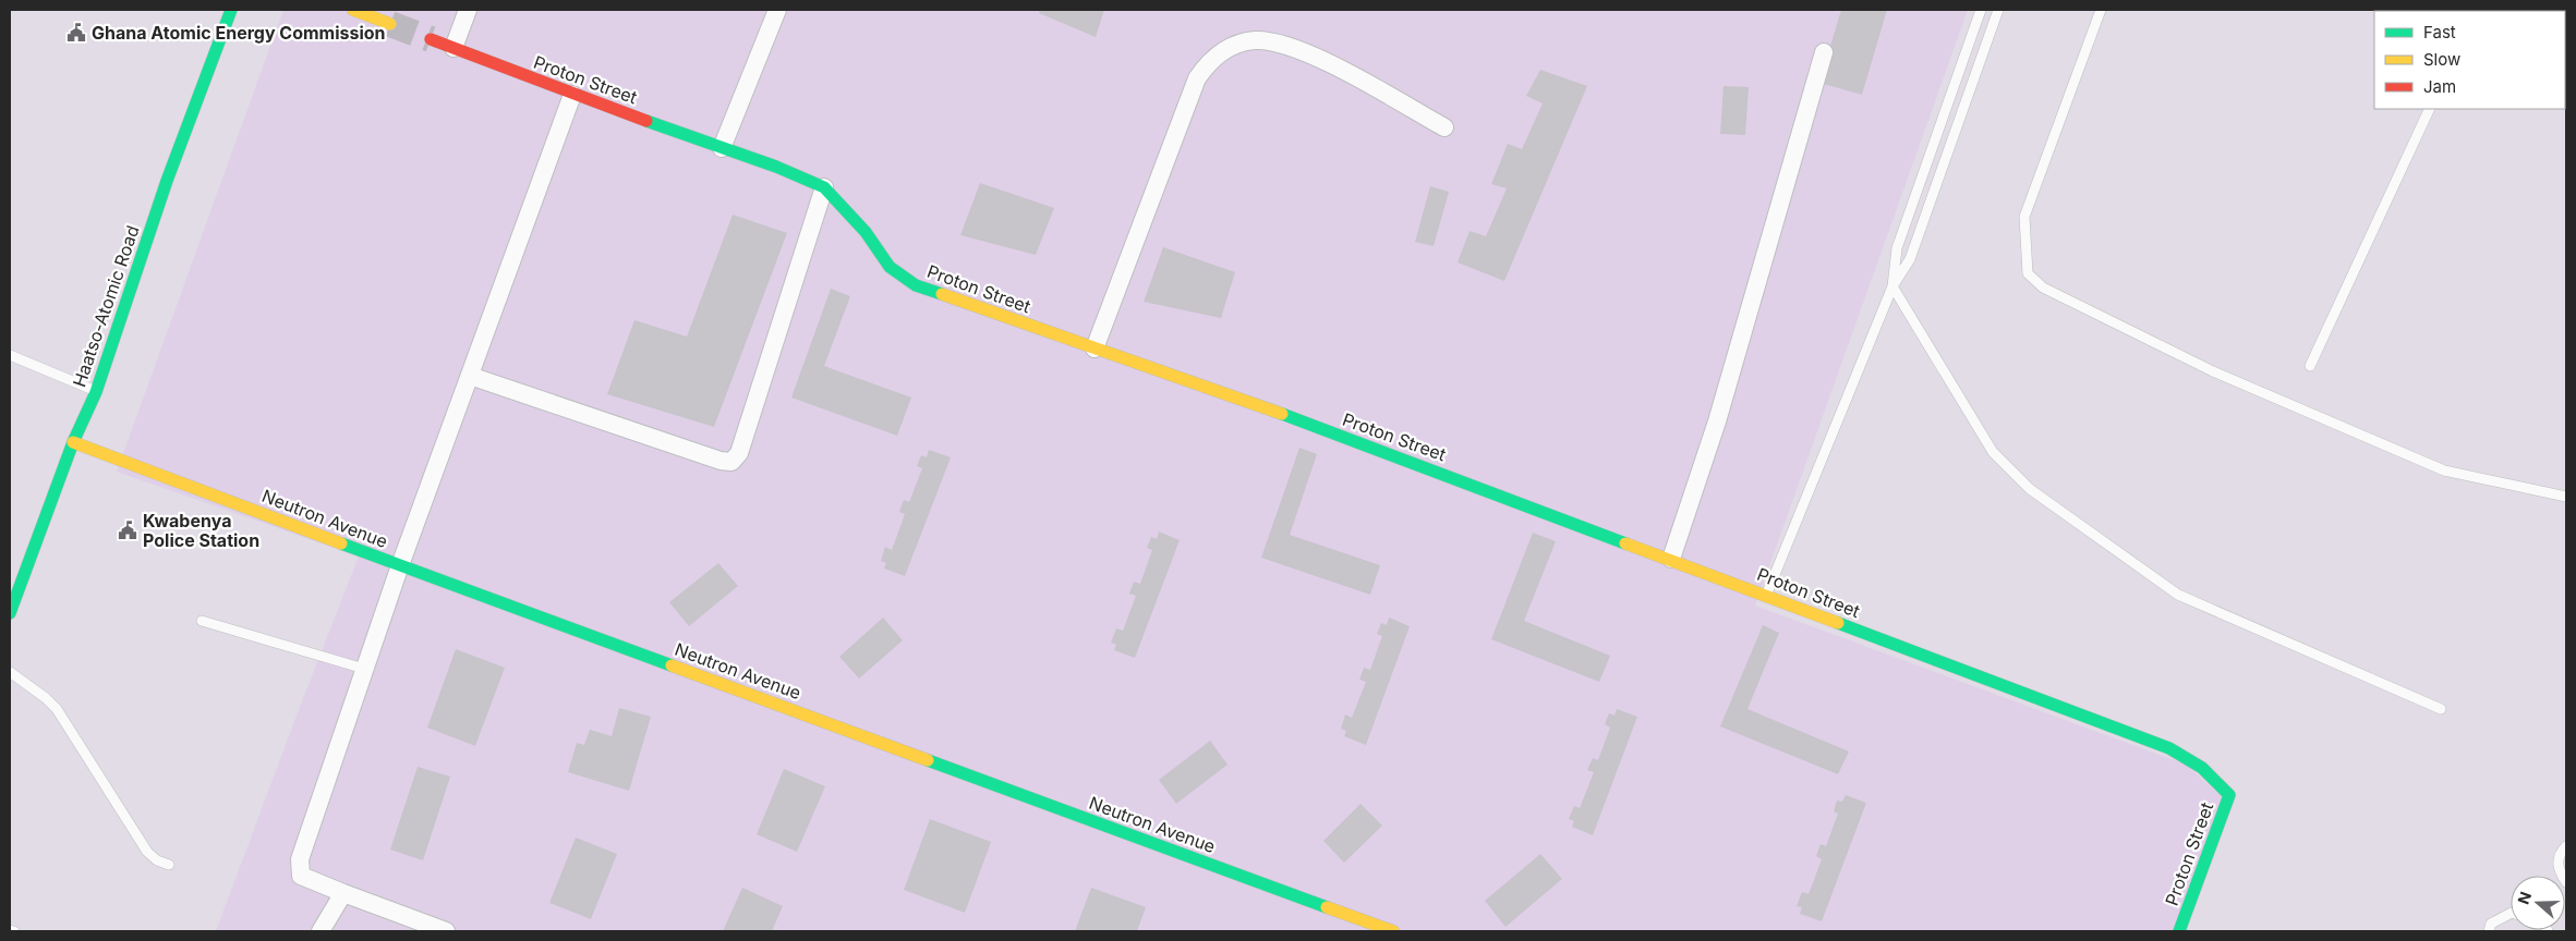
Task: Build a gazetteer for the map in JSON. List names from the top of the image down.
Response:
{
  "streets": {
    "street": ["Proton Street", "Haatso-Atomic Road", "Neutron Avenue"]
  },
  "crossings": [
    ["Haatso-Atomic Road", "Neutron Avenue"]
  ],
  "places": {
    "public building": ["Ghana Atomic Energy Commission", "Kwabenya Police Station"]
  },
  "legend": ["Fast", "Slow", "Jam"],
  "north": "left"
}
